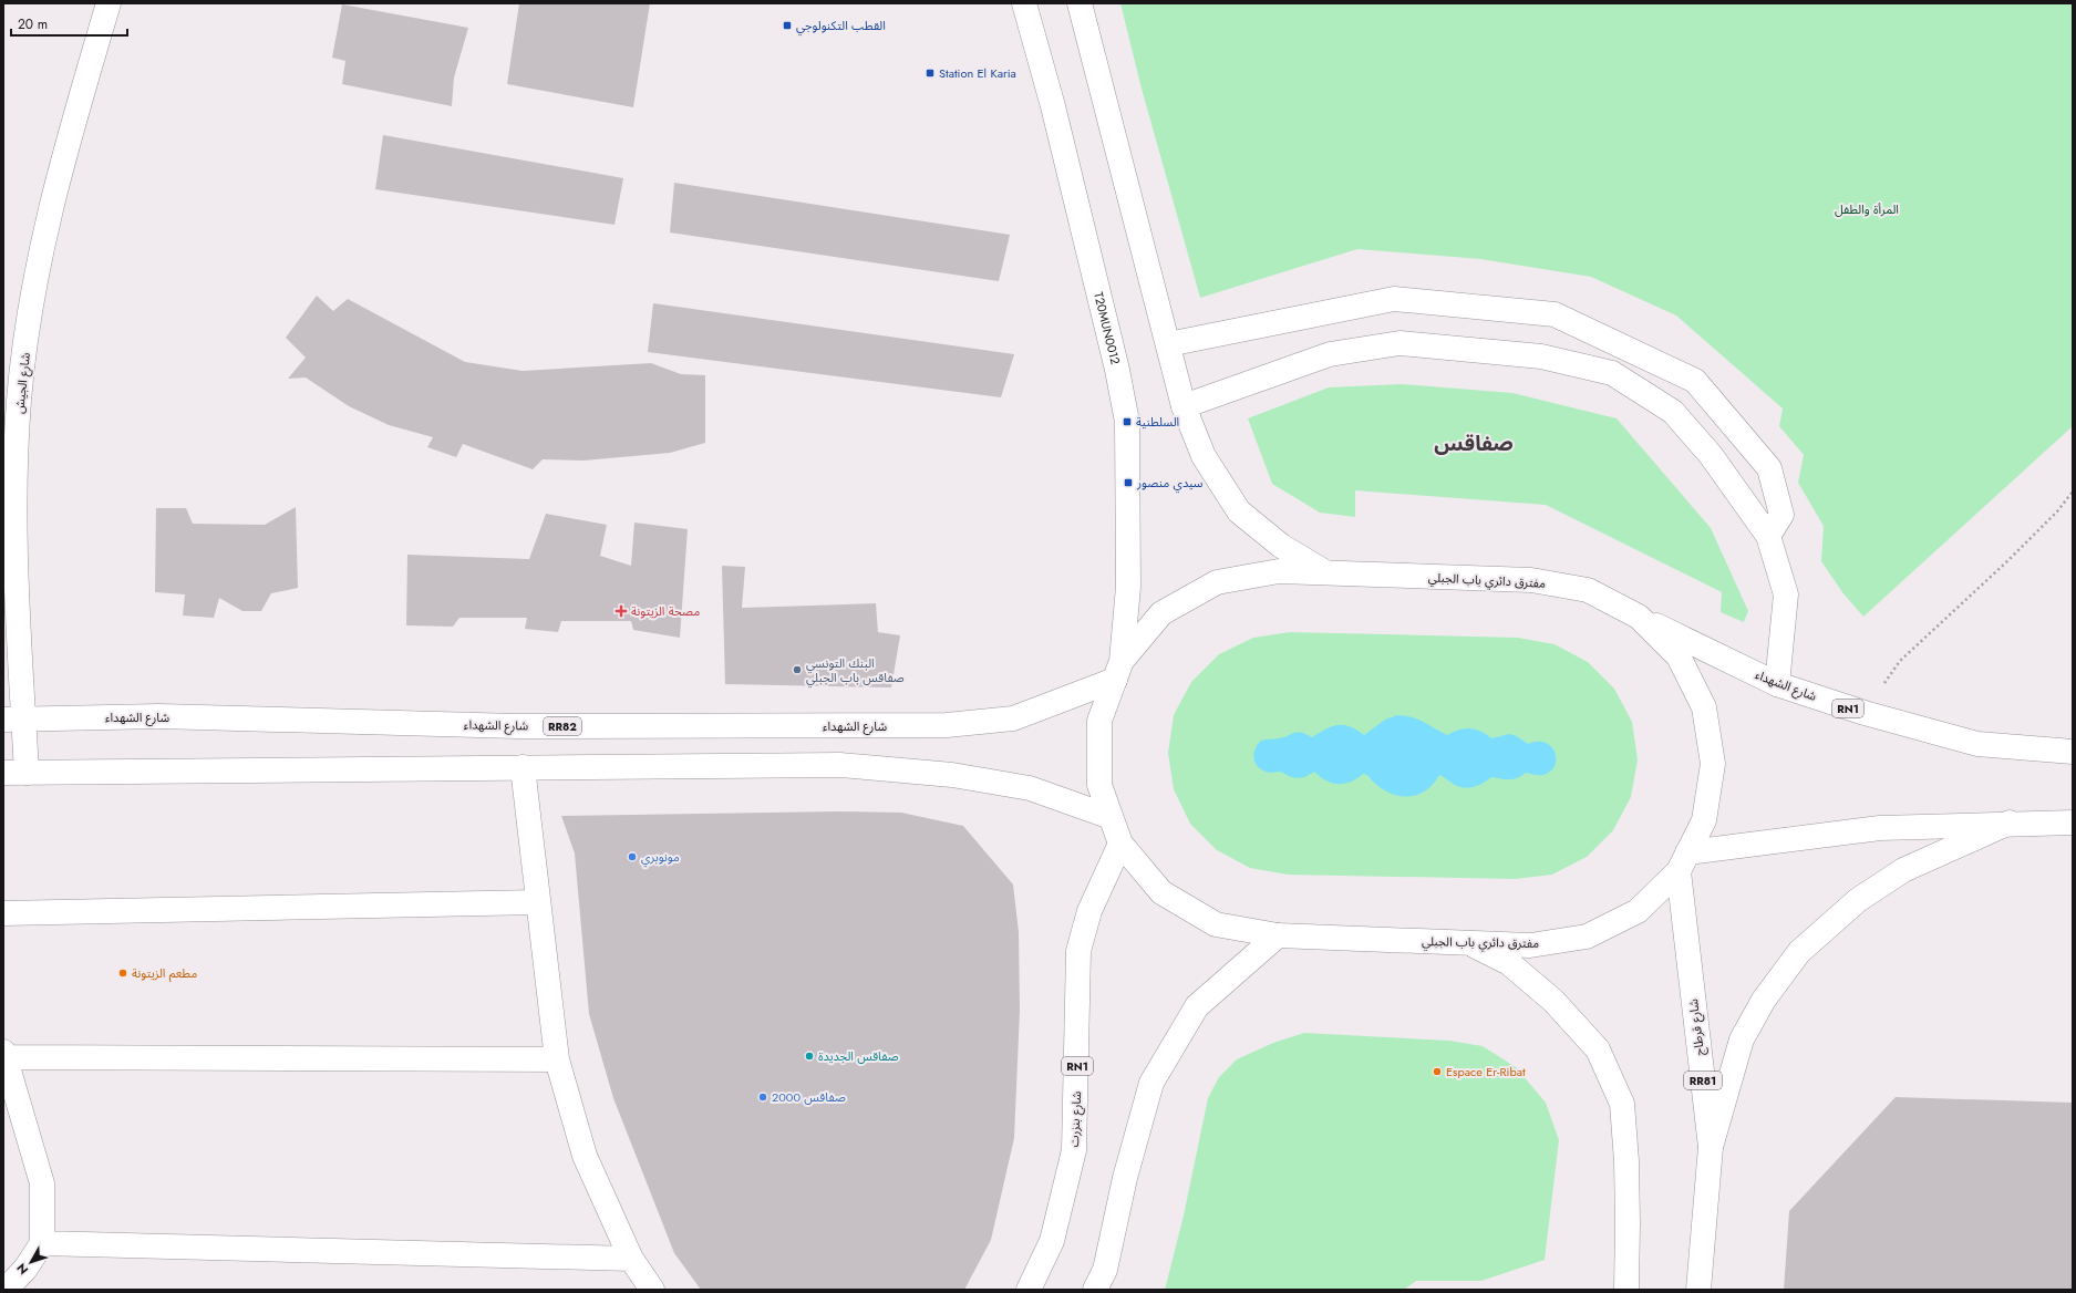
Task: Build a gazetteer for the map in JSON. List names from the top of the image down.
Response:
{
  "streets": {
    "main road": [
      "T20MUN0012",
      "شارع الجيش",
      "مفترق دائري باب الجبلي",
      "شارع الشهداء",
      "RN1",
      "RR82",
      "شارع قرطاج",
      "RR81",
      "شارع بنزرت"
    ]
  },
  "crossings": [
    ["T20MUN0012", "مفترق دائري باب الجبلي"],
    ["T20MUN0012", "شارع الشهداء"],
    ["شارع الجيش", "شارع الشهداء"],
    ["مفترق دائري باب الجبلي", "شارع الشهداء"],
    ["مفترق دائري باب الجبلي", "شارع قرطاج"],
    ["مفترق دائري باب الجبلي", "شارع بنزرت"]
  ],
  "districts": ["صفاقس"],
  "parks": ["المرأة والطفل"],
  "places": {
    "transit": [
      "القطب التكنولوجي",
      "Station El Karia",
      "السلطنية",
      "سيدي منصور"
    ],
    "health": ["مصحة الزيتونة"],
    "other": [
      "البنك التونسي صفاقس باب الجبلي",
      "مونوبري",
      "مطعم الزيتونة",
      "صفاقس الجديدة",
      "Espace Er-Ribat",
      "صفاقس 2000"
    ]
  },
  "scale_bar": "20 m",
  "north": "bottom left"
}
